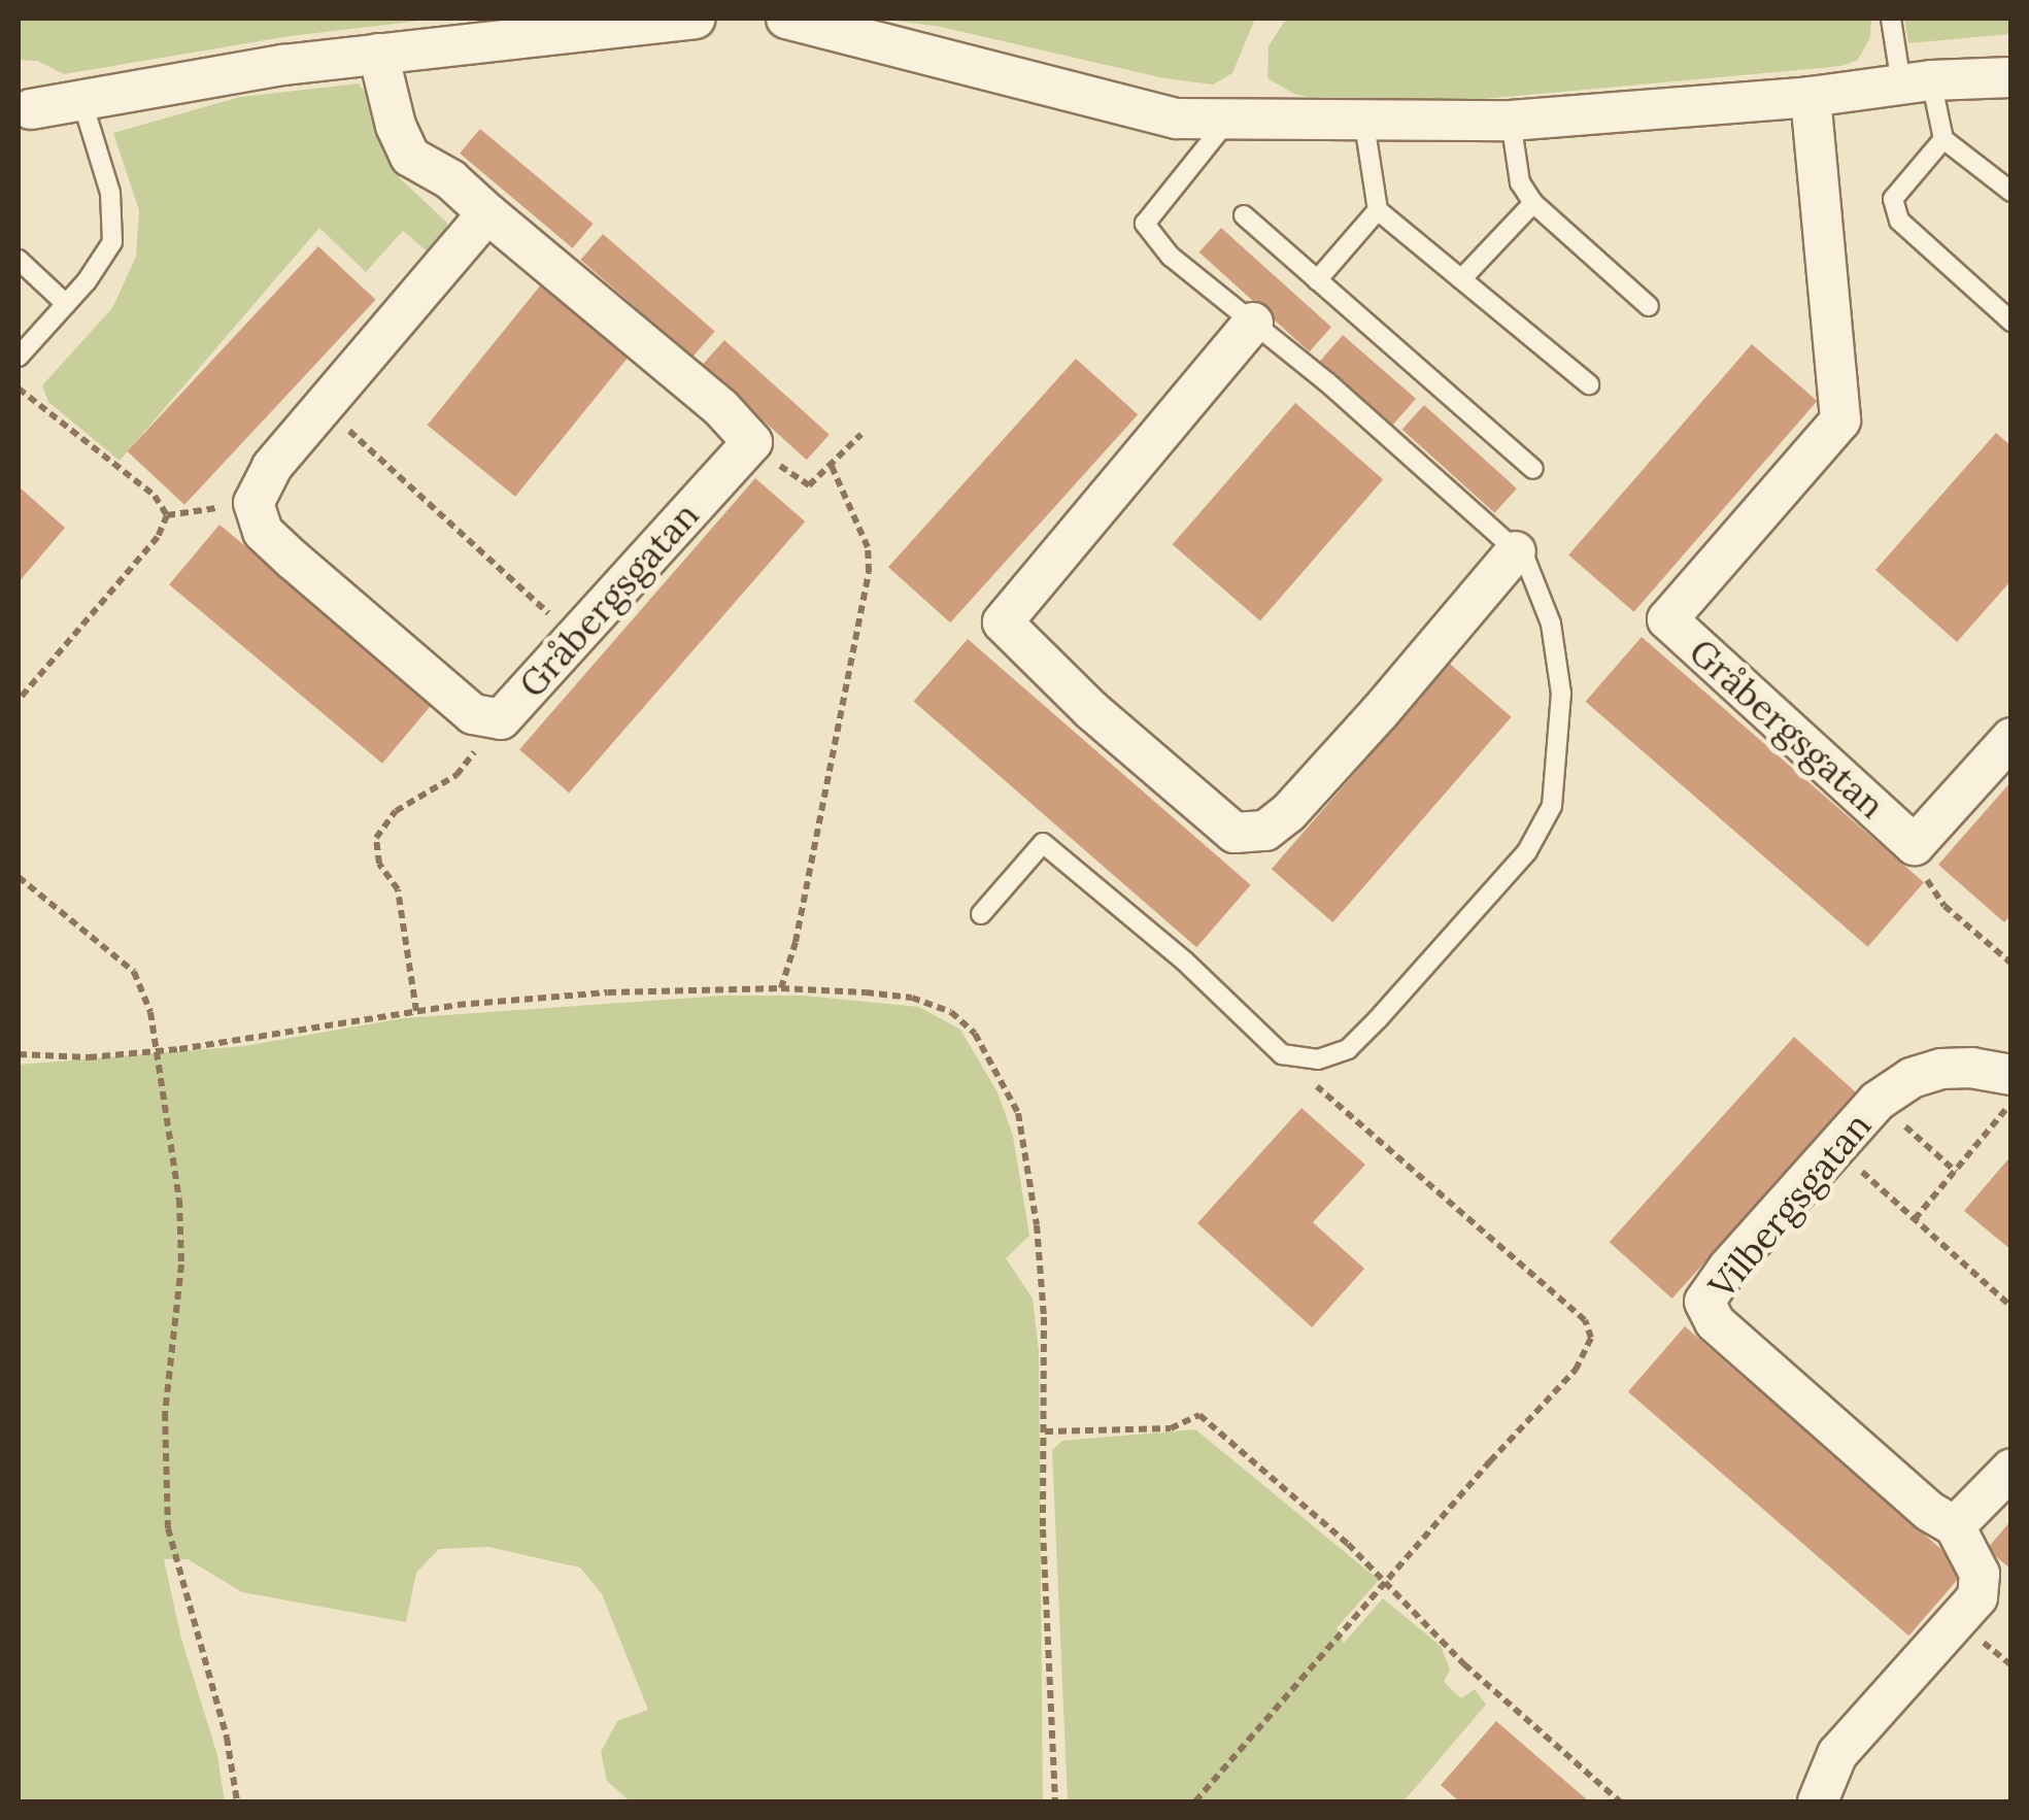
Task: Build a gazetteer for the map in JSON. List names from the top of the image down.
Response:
{
  "streets": {
    "street": ["Gråbergsgatan", "Vilbergsgatan"]
  }
}
